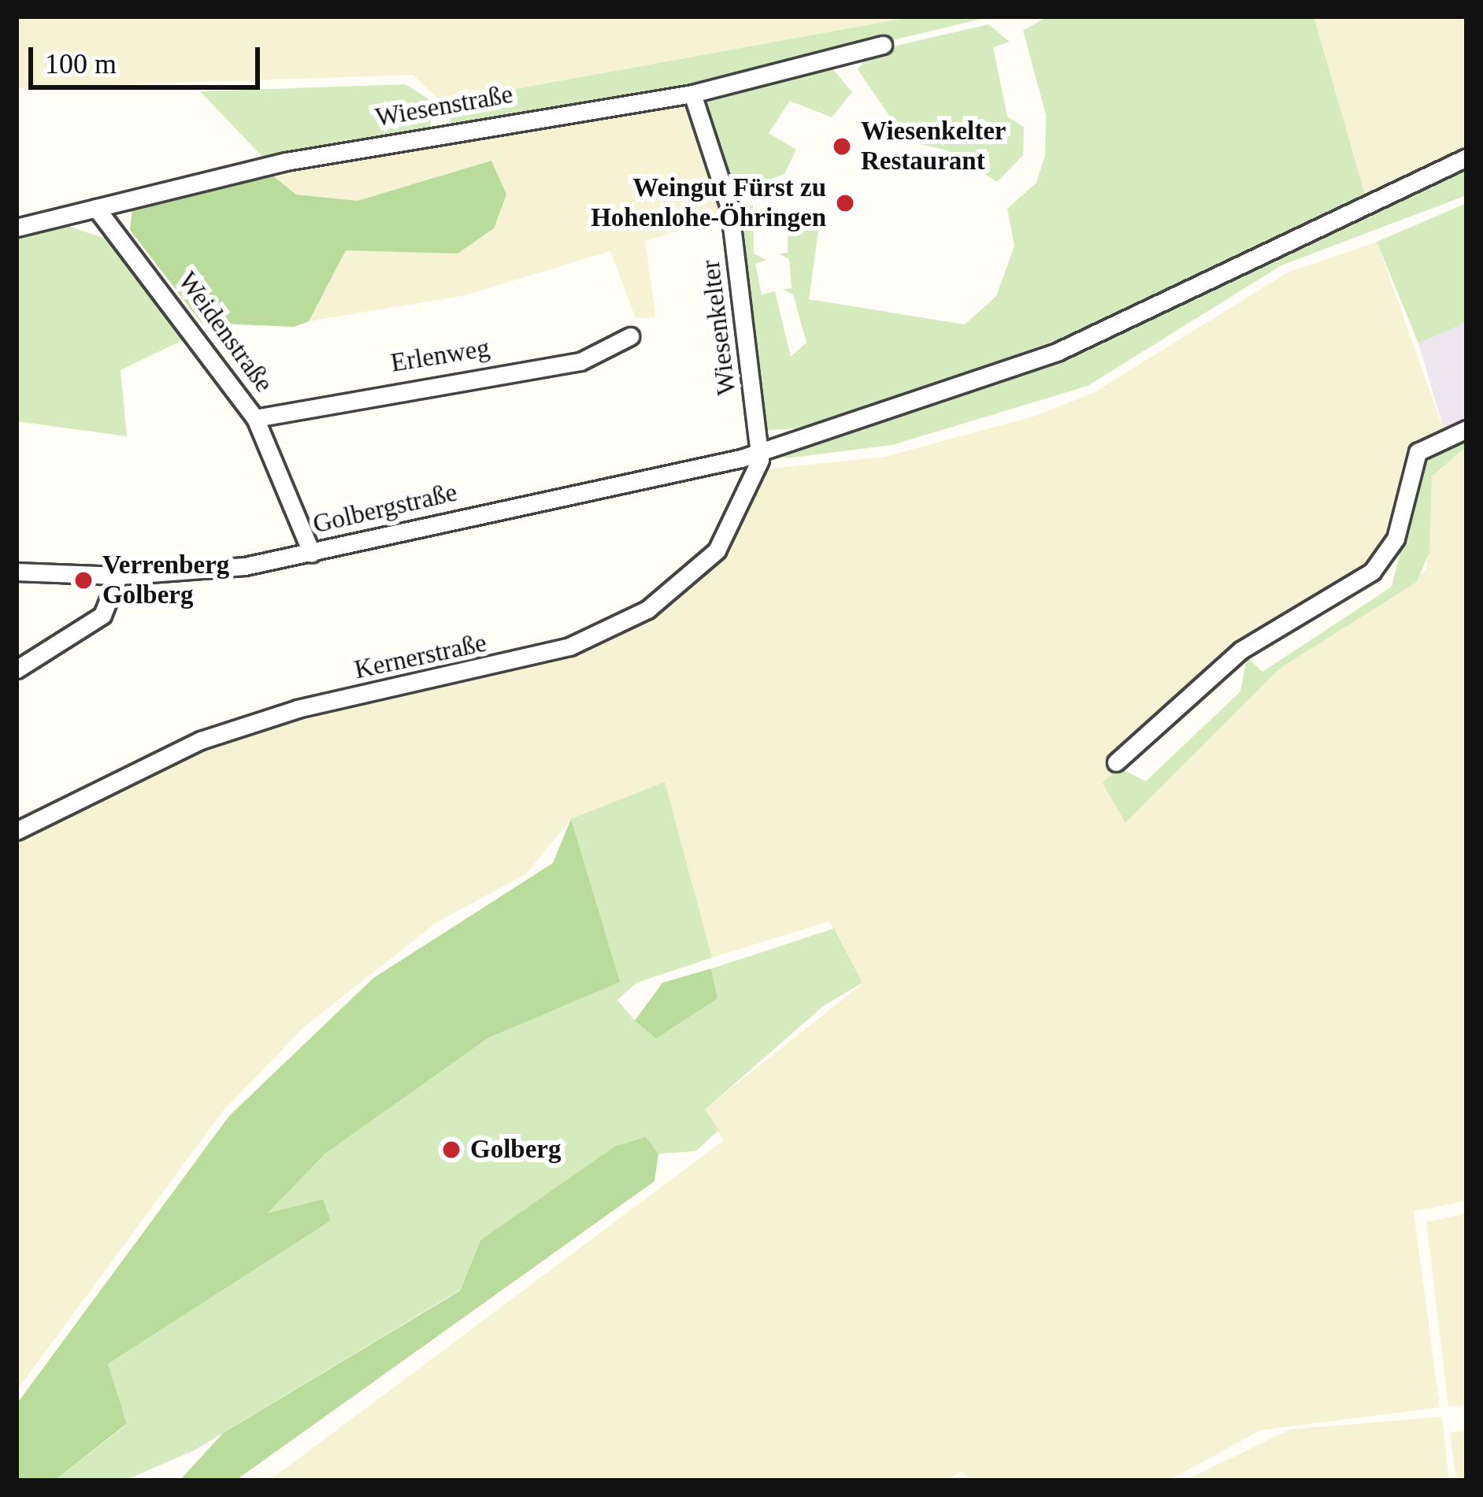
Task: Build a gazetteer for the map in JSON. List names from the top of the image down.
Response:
{
  "streets": {
    "street": [
      "Wiesenstraße",
      "Wiesenkelter",
      "Weidenstraße",
      "Erlenweg",
      "Golbergstraße",
      "Kernerstraße"
    ]
  },
  "crossings": [
    ["Wiesenstraße", "Wiesenkelter"],
    ["Wiesenstraße", "Weidenstraße"],
    ["Wiesenkelter", "Golbergstraße"],
    ["Wiesenkelter", "Kernerstraße"],
    ["Weidenstraße", "Erlenweg"],
    ["Weidenstraße", "Golbergstraße"],
    ["Golbergstraße", "Kernerstraße"]
  ],
  "places": [
    "Wiesenkelter Restaurant",
    "Weingut Fürst zu Hohenlohe-Öhringen",
    "Verrenberg Golberg",
    "Golberg"
  ],
  "scale_bar": "100 m"
}
